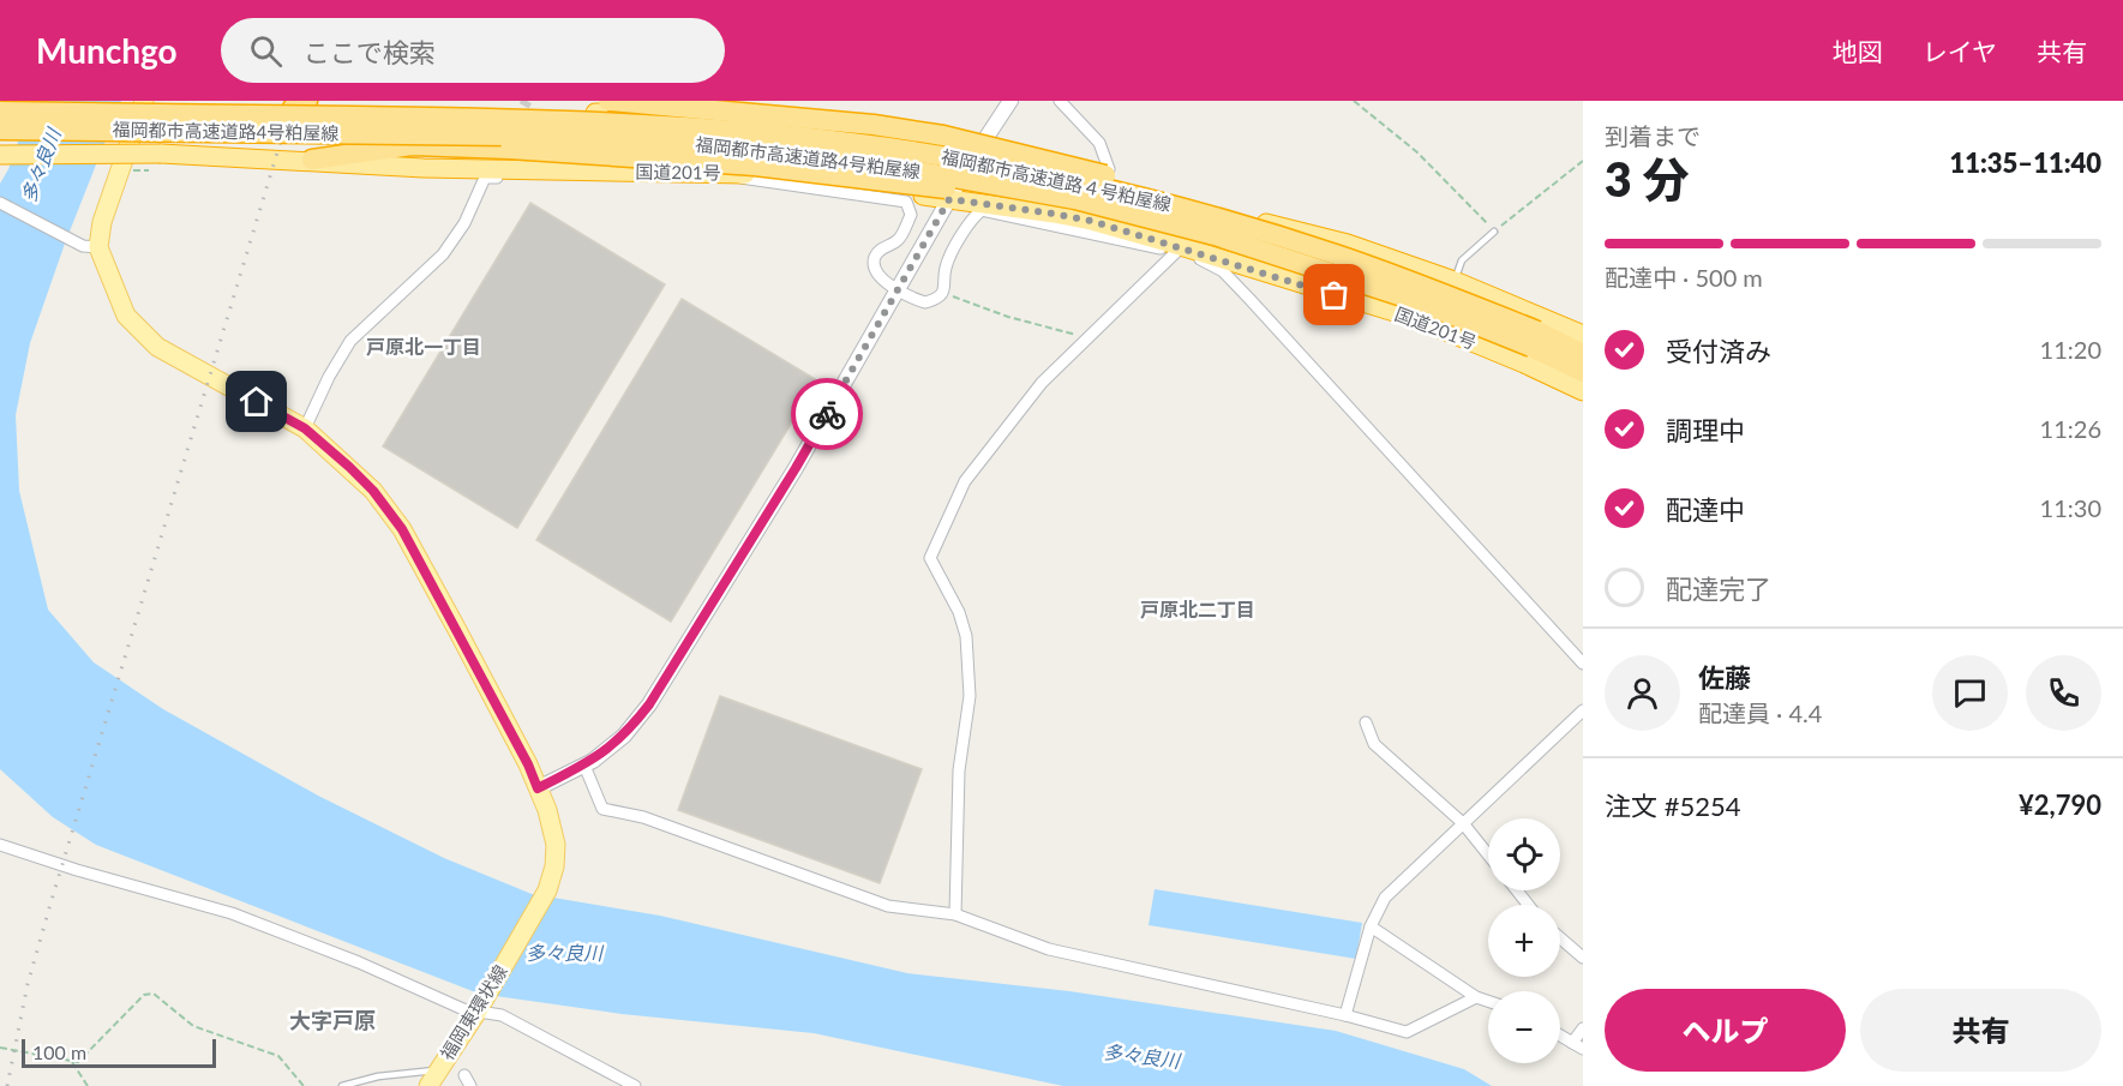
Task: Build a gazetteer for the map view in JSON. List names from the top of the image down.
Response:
{
  "streets": {
    "highway": ["福岡都市高速道路4号粕屋線", "国道201号", "福岡都市高速道路４号粕屋線"],
    "main road": ["福岡東環状線"]
  },
  "crossings": [
    ["福岡都市高速道路4号粕屋線", "福岡都市高速道路４号粕屋線"]
  ],
  "districts": ["戸原北一丁目", "戸原北二丁目", "大字戸原"],
  "water": ["多々良川"],
  "scale_bar": "100 m",
  "page": {
    "header": "Munchgo",
    "search": "ここで検索",
    "nav": ["地図", "レイヤ", "共有"],
    "heading": ["3 分", "到着まで", "11:35–11:40"],
    "panel": [
      "佐藤",
      "配達員 · 4.4",
      "注文 #5254",
      "¥2,790"
    ],
    "bar": "配達中 · 500 m",
    "list": [
      ["受付済み", "11:20"],
      ["調理中", "11:26"],
      ["配達中", "11:30"],
      "配達完了"
    ],
    "map_buttons": ["+", "−"],
    "buttons": ["ヘルプ", "共有"],
    "scale": "100 m"
  }
}
